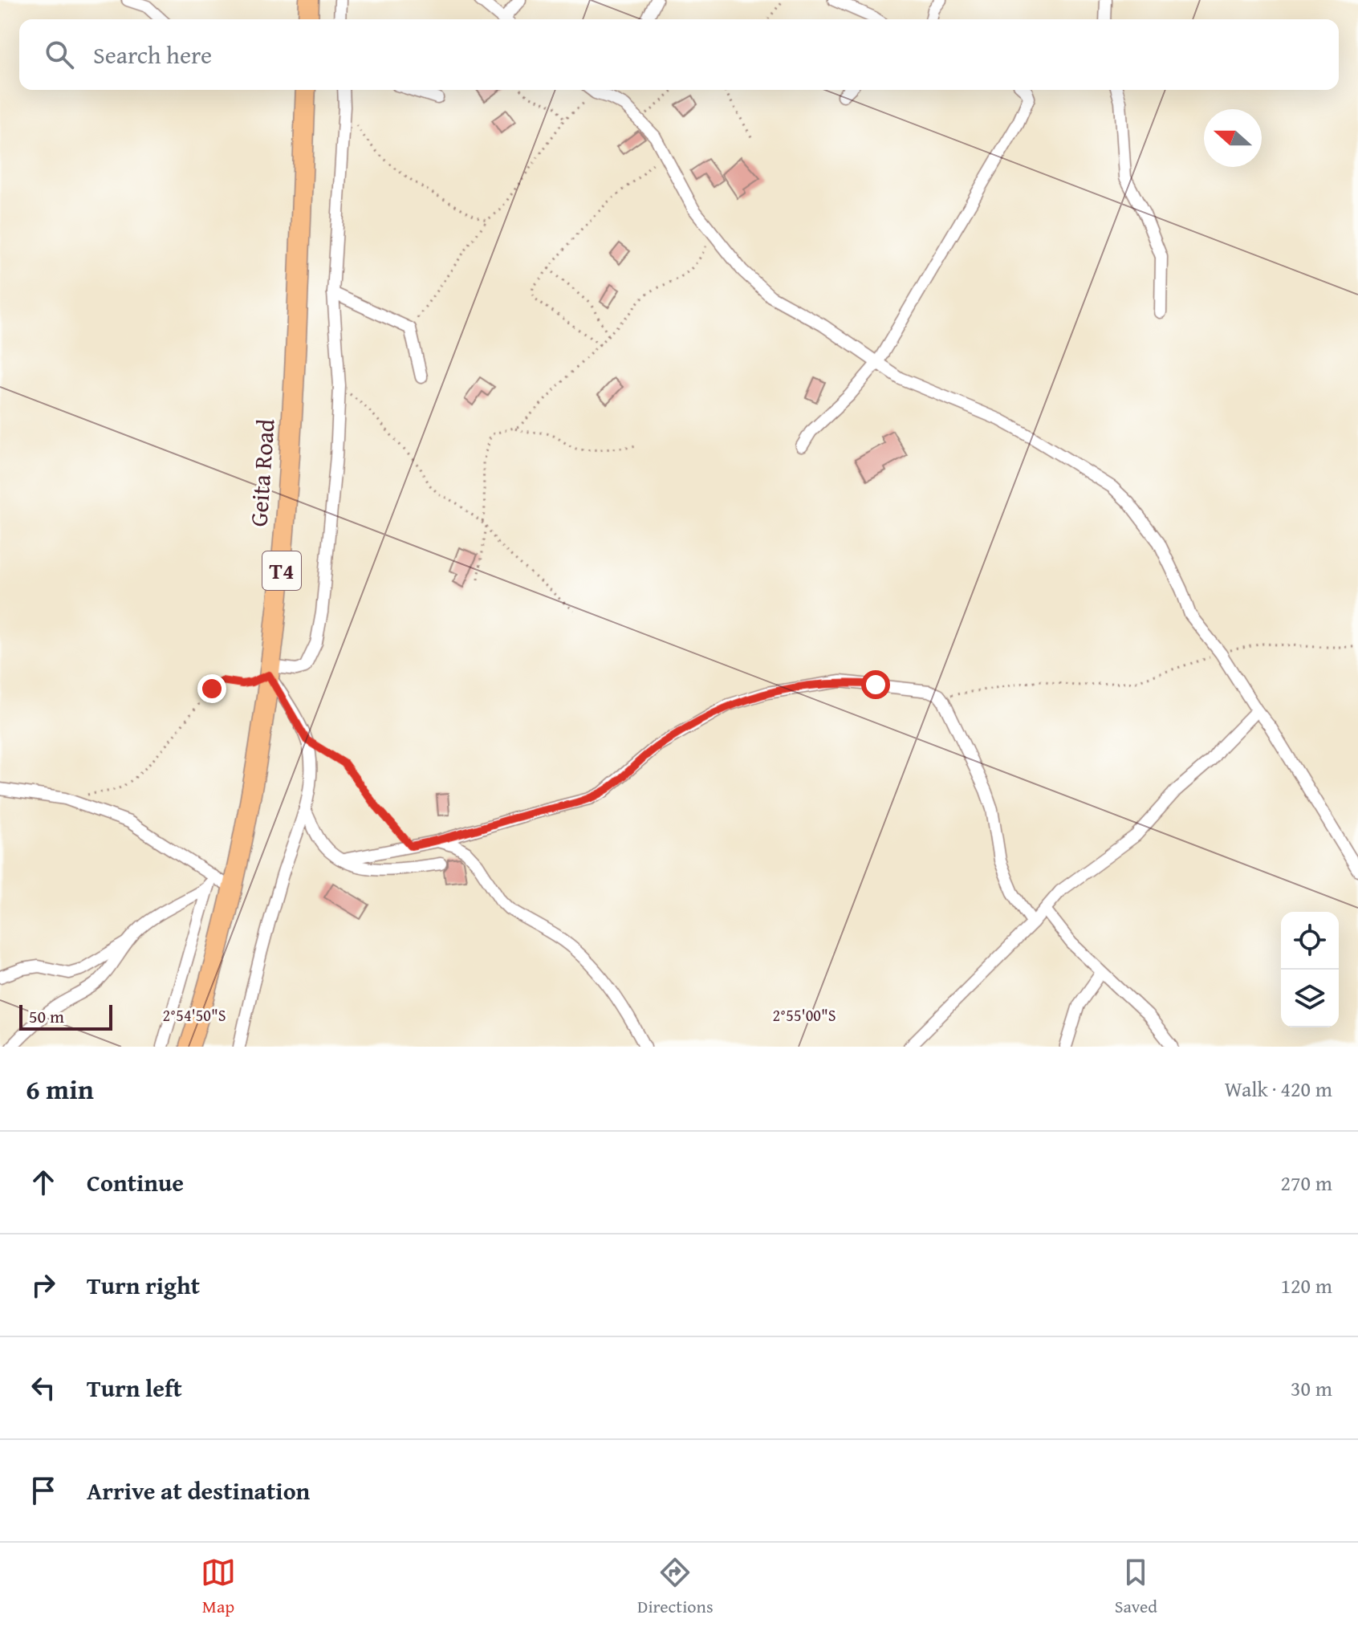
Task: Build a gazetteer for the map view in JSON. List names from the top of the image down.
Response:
{
  "streets": {
    "highway": ["Geita Road", "T4"]
  },
  "scale_bar": "50 m",
  "north": "left",
  "page": {
    "search": "Search here",
    "scale": "50 m",
    "heading": ["6 min", "Walk · 420 m"],
    "list": [
      ["Continue", "270 m"],
      ["Turn right", "120 m"],
      ["Turn left", "30 m"],
      "Arrive at destination"
    ],
    "nav": ["Map", "Directions", "Saved"]
  },
  "coordinates": ["2°54'50\"S", "2°55'00\"S"]
}
